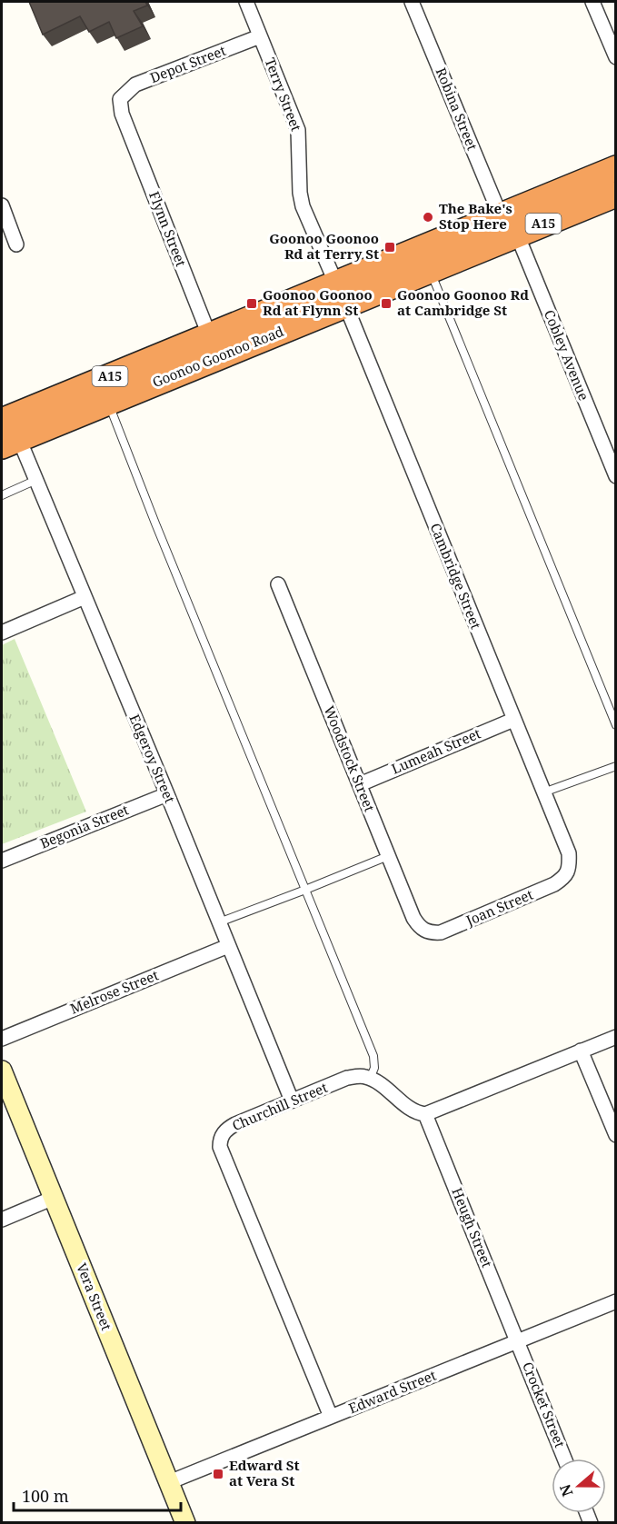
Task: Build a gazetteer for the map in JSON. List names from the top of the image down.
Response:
{
  "streets": {
    "highway": ["A15", "Goonoo Goonoo Road"],
    "street": [
      "Depot Street",
      "Terry Street",
      "Robina Street",
      "Flynn Street",
      "Cobley Avenue",
      "Cambridge Street",
      "Lumeah Street",
      "Edgeroy Street",
      "Woodstock Street",
      "Begonia Street",
      "Joan Street",
      "Melrose Street",
      "Churchill Street",
      "Heugh Street",
      "Vera Street",
      "Edward Street",
      "Crocket Street"
    ]
  },
  "crossings": [
    ["Depot Street", "Terry Street"],
    ["Depot Street", "Flynn Street"],
    ["Terry Street", "Goonoo Goonoo Road"],
    ["Terry Street", "Cambridge Street"],
    ["Robina Street", "Goonoo Goonoo Road"],
    ["Flynn Street", "Goonoo Goonoo Road"],
    ["Cobley Avenue", "Goonoo Goonoo Road"],
    ["Goonoo Goonoo Road", "Cambridge Street"],
    ["Goonoo Goonoo Road", "Edgeroy Street"],
    ["Cambridge Street", "Lumeah Street"],
    ["Cambridge Street", "Joan Street"],
    ["Lumeah Street", "Woodstock Street"],
    ["Edgeroy Street", "Begonia Street"],
    ["Edgeroy Street", "Melrose Street"],
    ["Edgeroy Street", "Churchill Street"],
    ["Woodstock Street", "Joan Street"],
    ["Churchill Street", "Edward Street"],
    ["Heugh Street", "Edward Street"],
    ["Heugh Street", "Crocket Street"],
    ["Vera Street", "Edward Street"],
    ["Edward Street", "Crocket Street"]
  ],
  "places": {
    "other": ["The Bake's Stop Here"],
    "transit": [
      "Goonoo Goonoo Rd at Terry St",
      "Goonoo Goonoo Rd at Flynn St",
      "Goonoo Goonoo Rd at Cambridge St",
      "Edward St at Vera St"
    ]
  },
  "scale_bar": "100 m",
  "north": "left"
}
